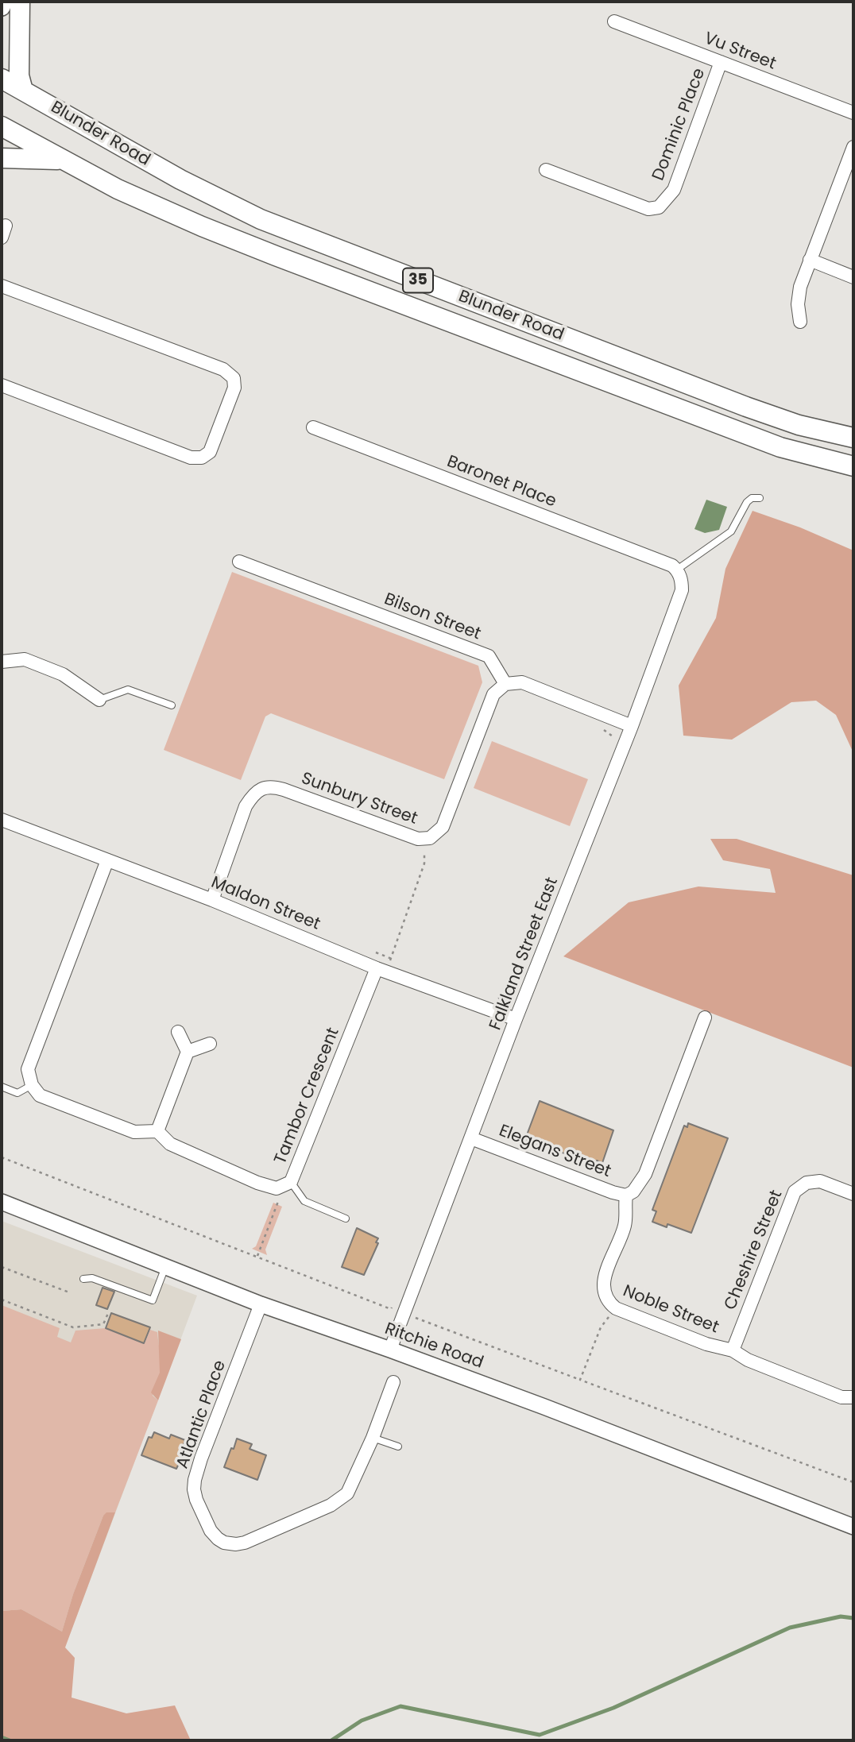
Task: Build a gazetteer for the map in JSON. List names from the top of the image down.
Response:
{
  "streets": {
    "main road": ["Blunder Road", "35"],
    "street": [
      "Vu Street",
      "Dominic Place",
      "Baronet Place",
      "Bilson Street",
      "Sunbury Street",
      "Maldon Street",
      "Falkland Street East",
      "Tambor Crescent",
      "Elegans Street",
      "Cheshire Street",
      "Noble Street",
      "Ritchie Road",
      "Atlantic Place"
    ]
  },
  "crossings": [
    ["Vu Street", "Dominic Place"],
    ["Baronet Place", "Falkland Street East"],
    ["Bilson Street", "Sunbury Street"],
    ["Sunbury Street", "Maldon Street"],
    ["Maldon Street", "Falkland Street East"],
    ["Maldon Street", "Tambor Crescent"],
    ["Falkland Street East", "Elegans Street"],
    ["Falkland Street East", "Ritchie Road"],
    ["Elegans Street", "Noble Street"],
    ["Cheshire Street", "Noble Street"],
    ["Ritchie Road", "Atlantic Place"]
  ]
}
